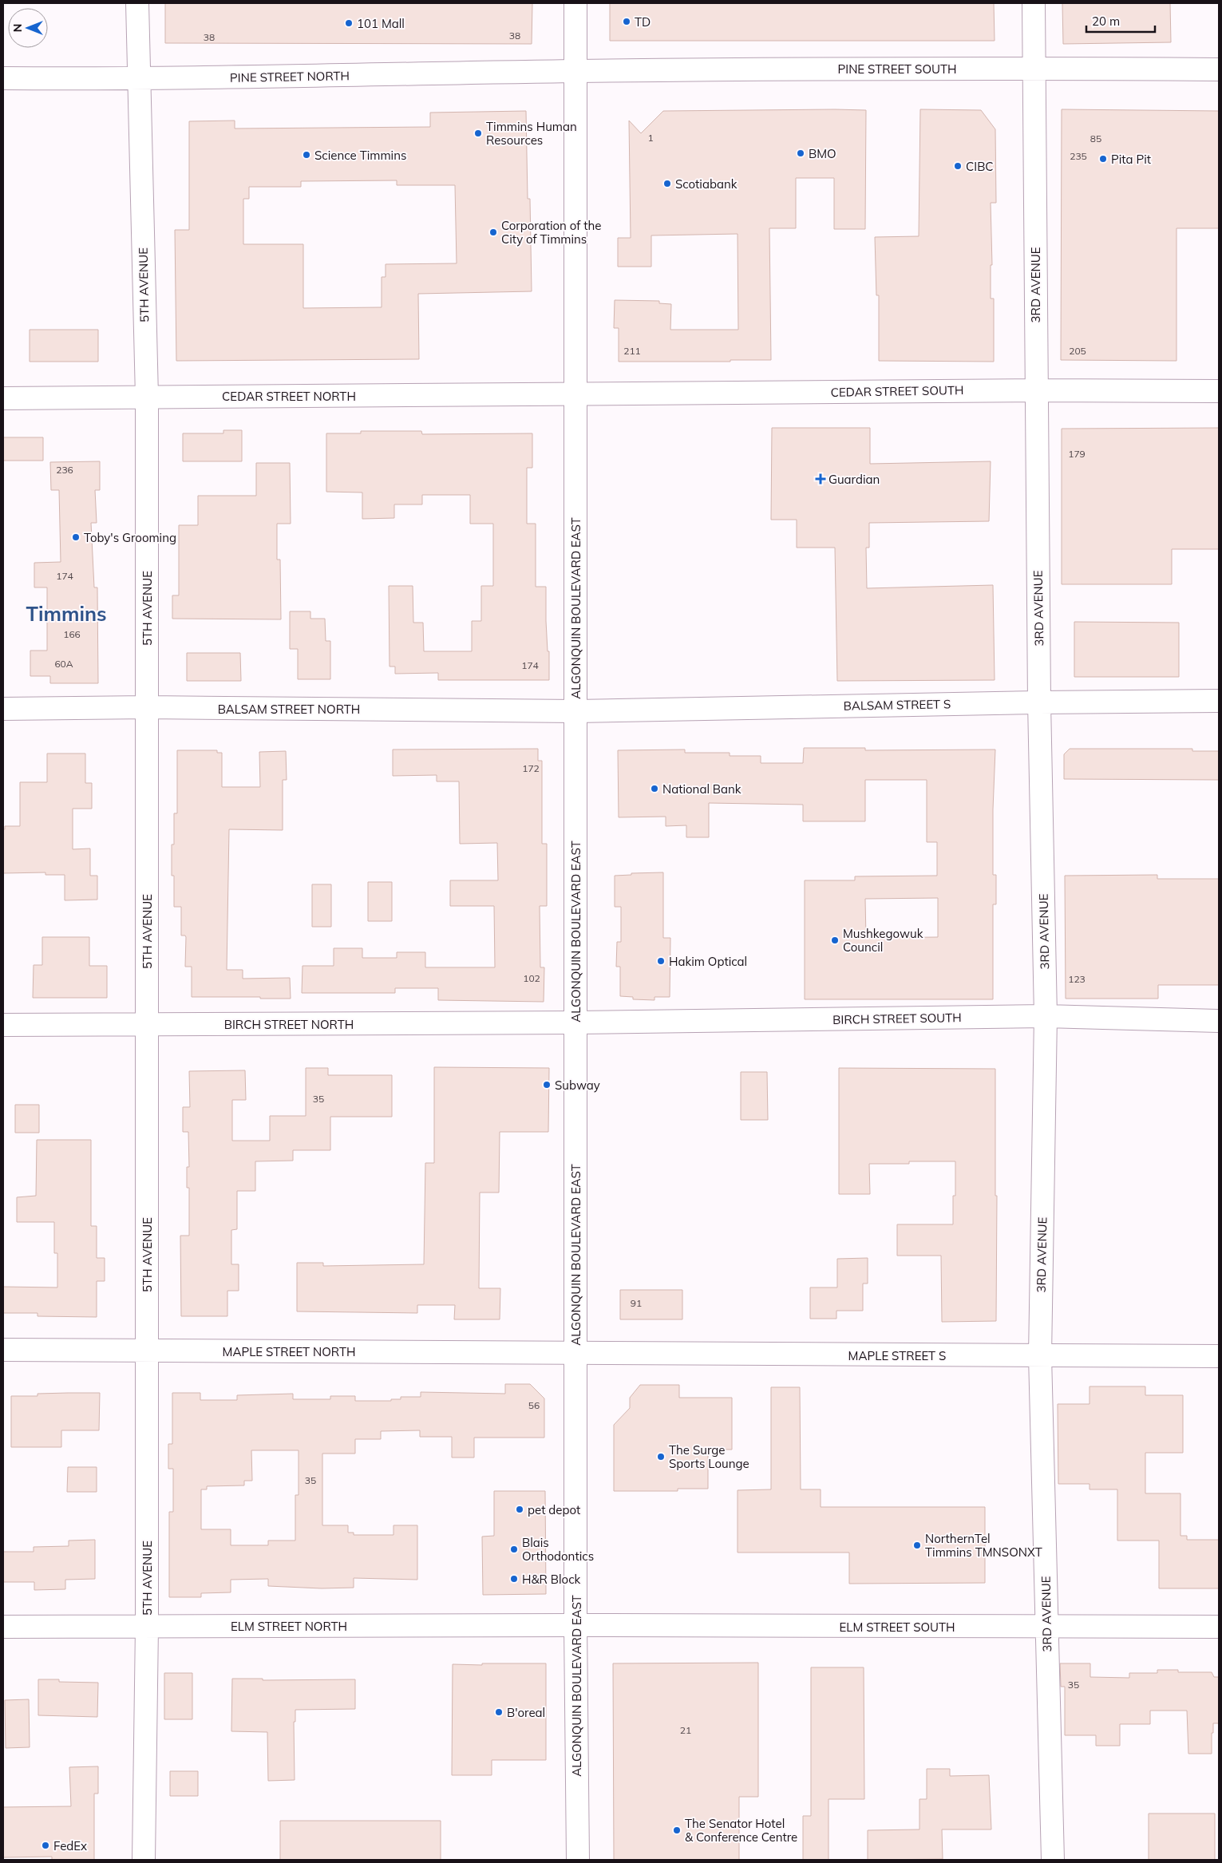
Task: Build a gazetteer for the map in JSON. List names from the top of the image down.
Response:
{
  "streets": {
    "street": [
      "PINE STREET SOUTH",
      "PINE STREET NORTH",
      "5TH AVENUE",
      "3RD AVENUE",
      "CEDAR STREET SOUTH",
      "CEDAR STREET NORTH",
      "ALGONQUIN BOULEVARD EAST",
      "BALSAM STREET S",
      "BALSAM STREET NORTH",
      "BIRCH STREET SOUTH",
      "BIRCH STREET NORTH",
      "MAPLE STREET NORTH",
      "MAPLE STREET S",
      "ELM STREET NORTH",
      "ELM STREET SOUTH"
    ]
  },
  "crossings": [
    ["PINE STREET SOUTH", "PINE STREET NORTH"],
    ["PINE STREET SOUTH", "3RD AVENUE"],
    ["PINE STREET SOUTH", "ALGONQUIN BOULEVARD EAST"],
    ["PINE STREET NORTH", "5TH AVENUE"],
    ["PINE STREET NORTH", "ALGONQUIN BOULEVARD EAST"],
    ["5TH AVENUE", "CEDAR STREET NORTH"],
    ["5TH AVENUE", "BALSAM STREET NORTH"],
    ["5TH AVENUE", "BIRCH STREET NORTH"],
    ["5TH AVENUE", "MAPLE STREET NORTH"],
    ["5TH AVENUE", "ELM STREET NORTH"],
    ["3RD AVENUE", "CEDAR STREET SOUTH"],
    ["3RD AVENUE", "BALSAM STREET S"],
    ["3RD AVENUE", "BIRCH STREET SOUTH"],
    ["3RD AVENUE", "MAPLE STREET S"],
    ["3RD AVENUE", "ELM STREET SOUTH"],
    ["CEDAR STREET SOUTH", "CEDAR STREET NORTH"],
    ["CEDAR STREET SOUTH", "ALGONQUIN BOULEVARD EAST"],
    ["CEDAR STREET NORTH", "ALGONQUIN BOULEVARD EAST"],
    ["ALGONQUIN BOULEVARD EAST", "BALSAM STREET S"],
    ["ALGONQUIN BOULEVARD EAST", "BALSAM STREET NORTH"],
    ["ALGONQUIN BOULEVARD EAST", "BIRCH STREET SOUTH"],
    ["ALGONQUIN BOULEVARD EAST", "BIRCH STREET NORTH"],
    ["ALGONQUIN BOULEVARD EAST", "MAPLE STREET NORTH"],
    ["ALGONQUIN BOULEVARD EAST", "MAPLE STREET S"],
    ["ALGONQUIN BOULEVARD EAST", "ELM STREET NORTH"],
    ["ALGONQUIN BOULEVARD EAST", "ELM STREET SOUTH"],
    ["BALSAM STREET S", "BALSAM STREET NORTH"],
    ["BIRCH STREET SOUTH", "BIRCH STREET NORTH"],
    ["MAPLE STREET NORTH", "MAPLE STREET S"],
    ["ELM STREET NORTH", "ELM STREET SOUTH"]
  ],
  "districts": ["Timmins"],
  "places": {
    "other": [
      "TD",
      "101 Mall",
      "Timmins Human Resources",
      "BMO",
      "Science Timmins",
      "Pita Pit",
      "CIBC",
      "Scotiabank",
      "Corporation of the City of Timmins",
      "Toby's Grooming",
      "National Bank",
      "Mushkegowuk Council",
      "Hakim Optical",
      "Subway",
      "The Surge Sports Lounge",
      "pet depot",
      "NorthernTel Timmins TMNSONXT",
      "Blais Orthodontics",
      "H&R Block",
      "B'oreal",
      "The Senator Hotel & Conference Centre",
      "FedEx"
    ],
    "health": ["Guardian"]
  },
  "house_numbers": [
    "38",
    "38",
    "1",
    "85",
    "235",
    "211",
    "205",
    "179",
    "236",
    "174",
    "166",
    "60A",
    "174",
    "172",
    "102",
    "123",
    "35",
    "91",
    "56",
    "35",
    "35",
    "21"
  ],
  "scale_bar": "20 m",
  "north": "left"
}
